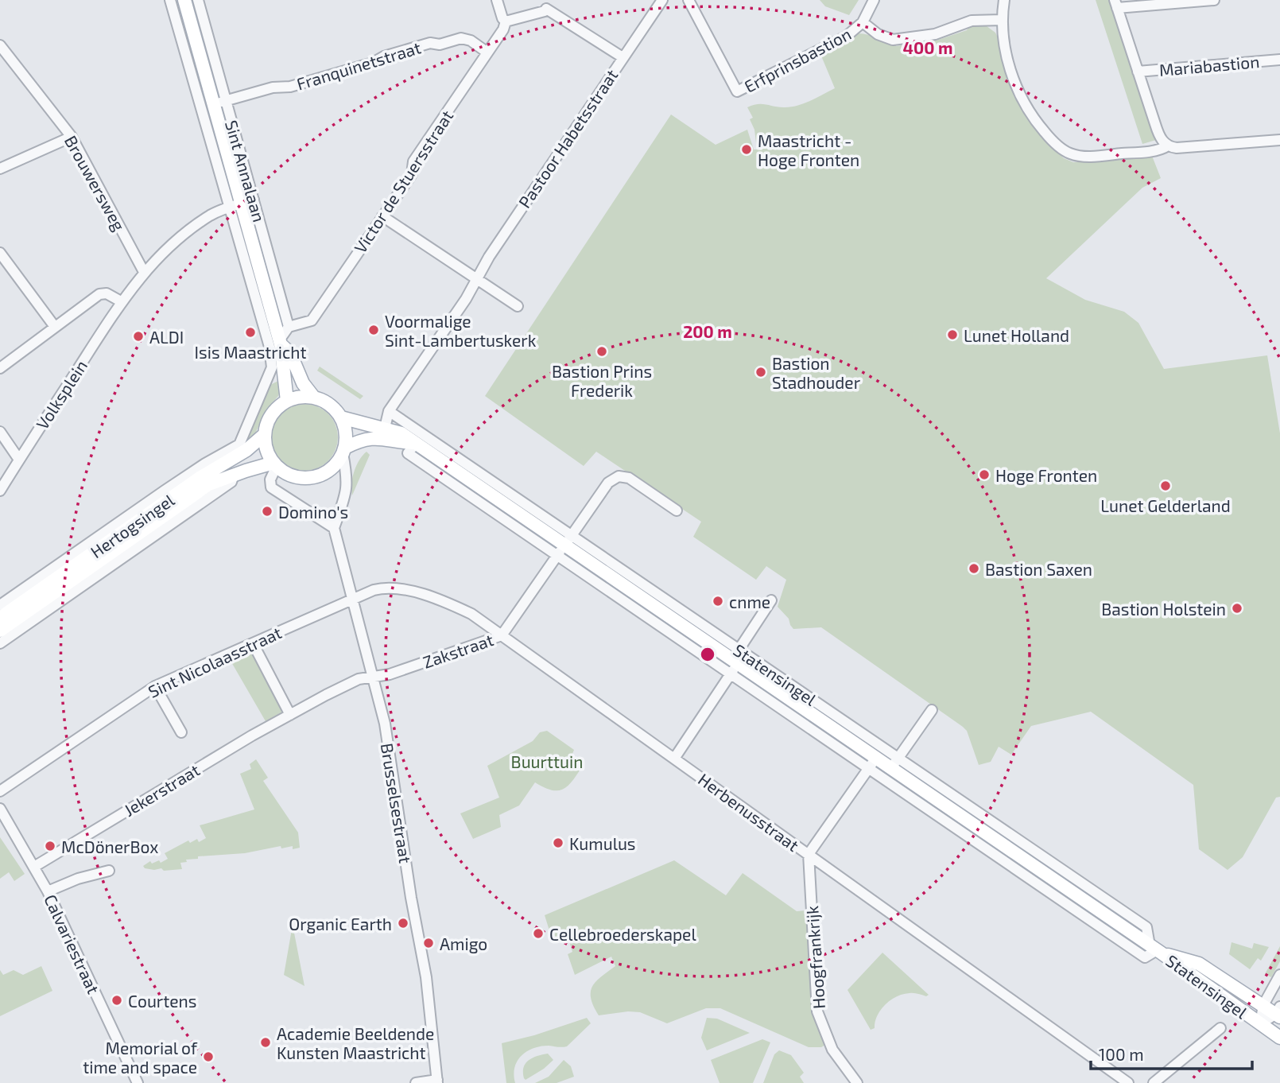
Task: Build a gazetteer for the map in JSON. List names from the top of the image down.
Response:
{
  "streets": {
    "main road": ["Sint Annalaan", "Hertogsingel", "Statensingel"],
    "street": [
      "Erfprinsbastion",
      "Franquinetstraat",
      "Mariabastion",
      "Pastoor Habetsstraat",
      "Victor de Stuersstraat",
      "Brouwersweg",
      "Volksplein",
      "Zakstraat",
      "Sint Nicolaasstraat",
      "Jekerstraat",
      "Brusselsestraat",
      "Herbenusstraat",
      "Calvariestraat",
      "Hoogfrankrijk"
    ]
  },
  "crossings": [
    ["Franquinetstraat", "Sint Annalaan"],
    ["Franquinetstraat", "Victor de Stuersstraat"],
    ["Pastoor Habetsstraat", "Statensingel"],
    ["Sint Annalaan", "Victor de Stuersstraat"],
    ["Sint Annalaan", "Volksplein"],
    ["Sint Annalaan", "Hertogsingel"],
    ["Sint Annalaan", "Statensingel"],
    ["Brouwersweg", "Volksplein"],
    ["Hertogsingel", "Statensingel"],
    ["Zakstraat", "Statensingel"],
    ["Zakstraat", "Jekerstraat"],
    ["Zakstraat", "Brusselsestraat"],
    ["Zakstraat", "Herbenusstraat"],
    ["Sint Nicolaasstraat", "Brusselsestraat"],
    ["Sint Nicolaasstraat", "Herbenusstraat"],
    ["Jekerstraat", "Brusselsestraat"],
    ["Jekerstraat", "Calvariestraat"],
    ["Brusselsestraat", "Herbenusstraat"],
    ["Herbenusstraat", "Hoogfrankrijk"]
  ],
  "parks": ["Buurttuin"],
  "places": [
    "Maastricht - Hoge Fronten",
    "Voormalige Sint-Lambertuskerk",
    "Isis Maastricht",
    "Lunet Holland",
    "ALDI",
    "Bastion Prins Frederik",
    "Bastion Stadhouder",
    "Hoge Fronten",
    "Lunet Gelderland",
    "Domino's",
    "Bastion Saxen",
    "cnme",
    "Bastion Holstein",
    "Kumulus",
    "McDönerBox",
    "Organic Earth",
    "Cellebroederskapel",
    "Amigo",
    "Courtens",
    "Academie Beeldende Kunsten Maastricht",
    "Memorial of time and space"
  ],
  "scale_bar": "100 m",
  "rings": ["400 m", "200 m"]
}
